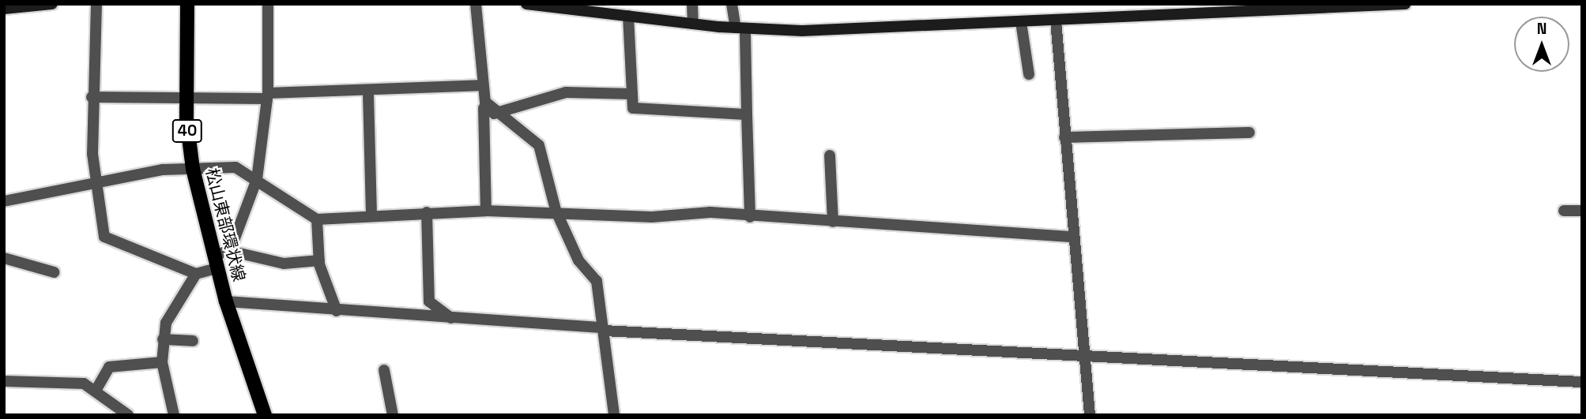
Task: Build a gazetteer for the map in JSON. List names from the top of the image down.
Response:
{
  "streets": {
    "main road": ["40", "松山東部環状線"]
  },
  "north": "top"
}
